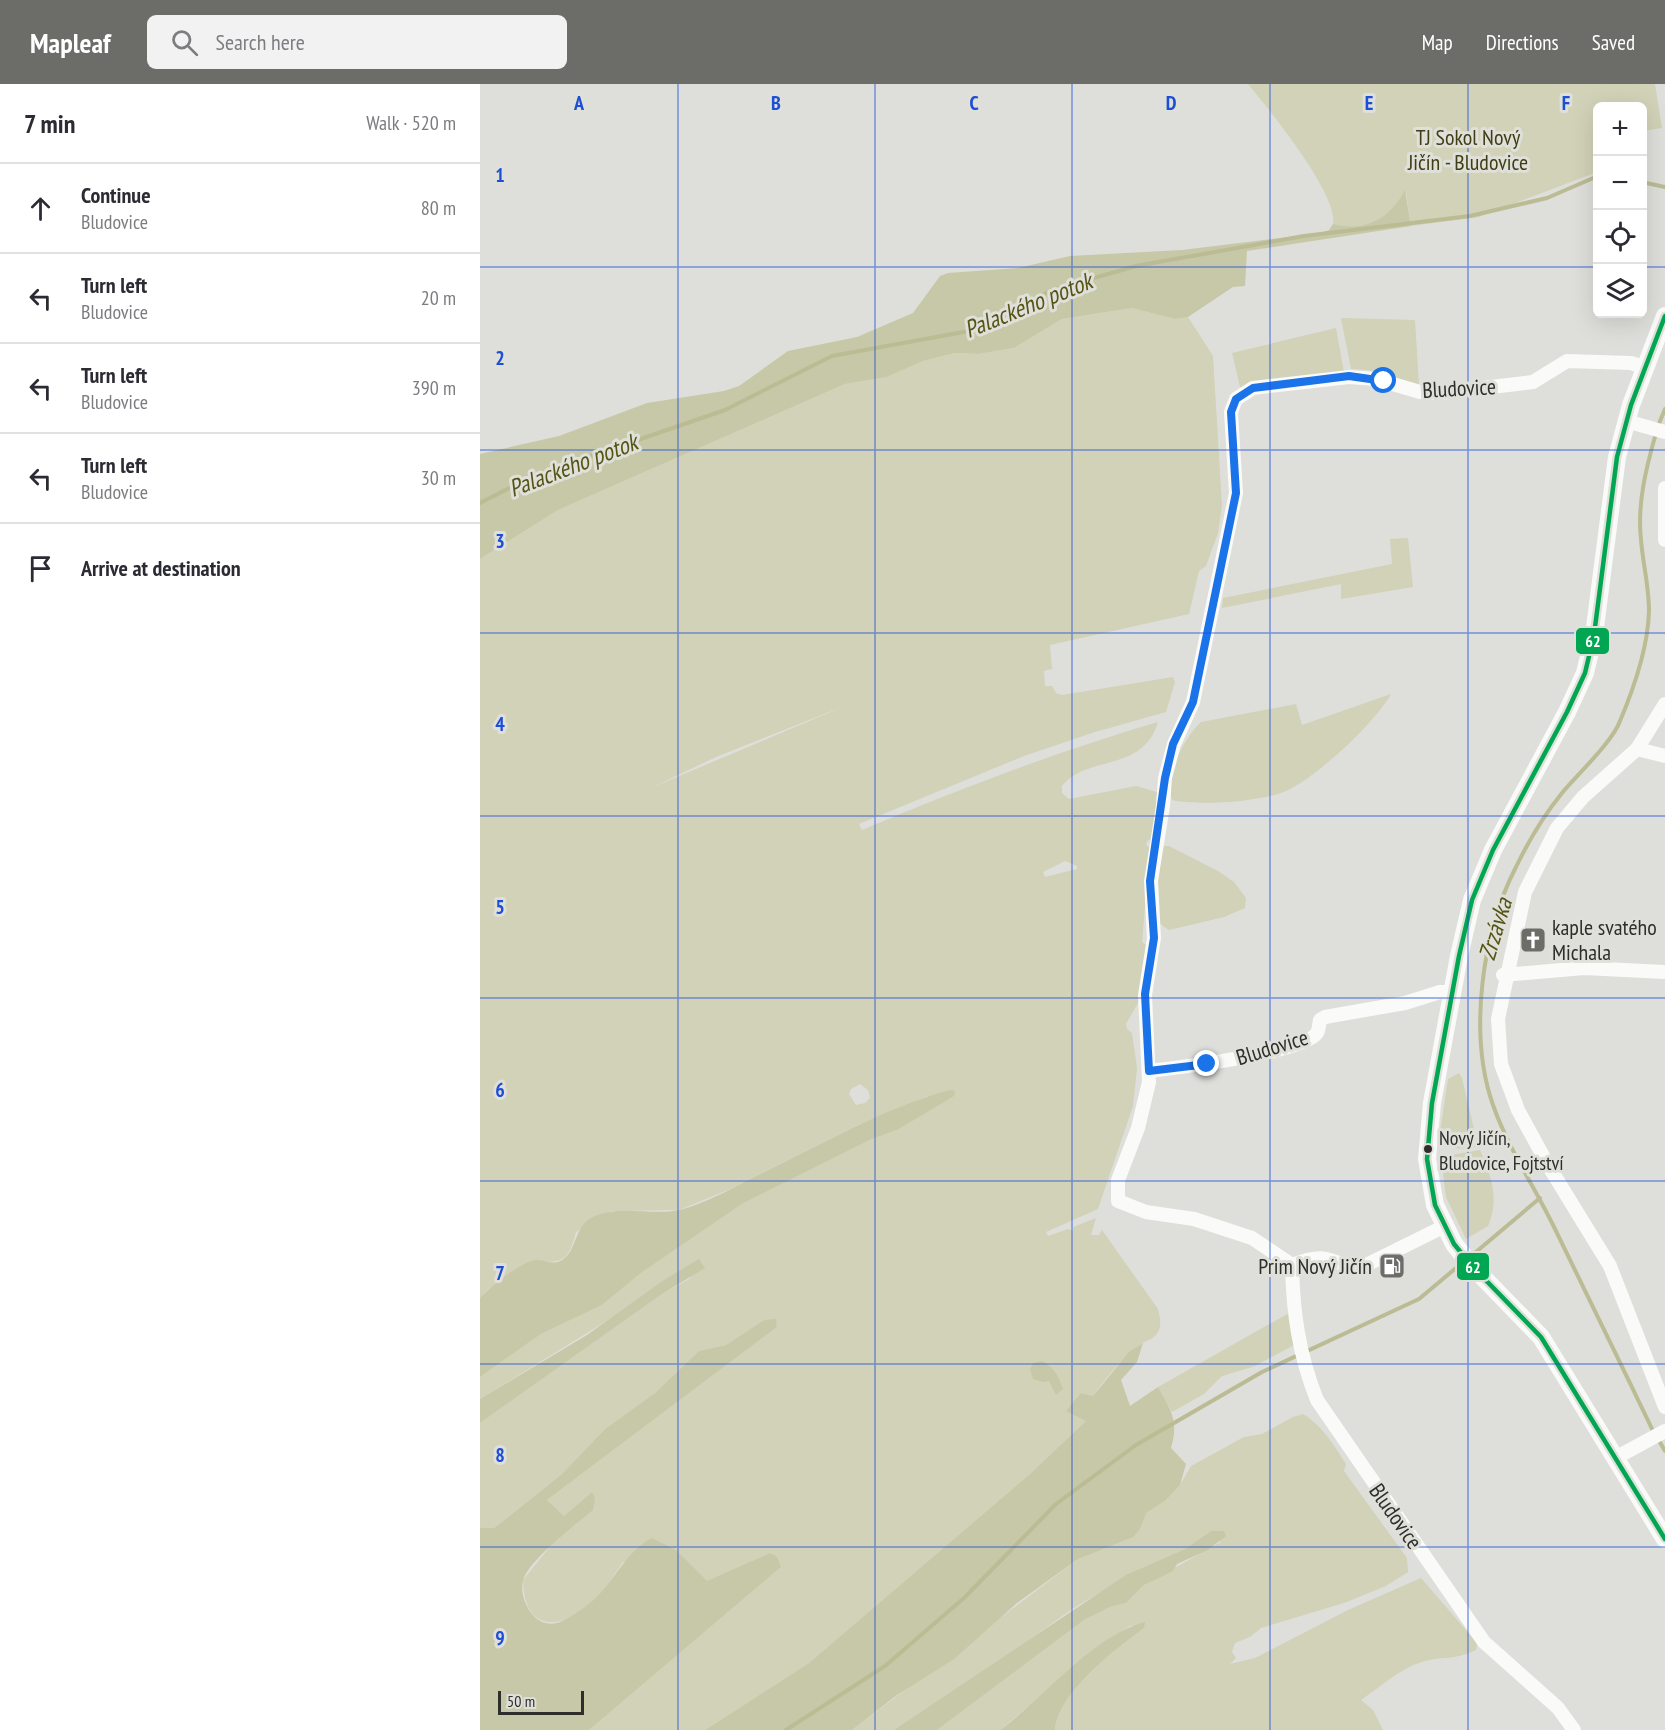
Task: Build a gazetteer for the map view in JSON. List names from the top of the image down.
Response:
{
  "streets": {
    "street": ["Bludovice"]
  },
  "water": ["Palackého potok", "Zrzávka"],
  "parks": ["TJ Sokol Nový Jičín - Bludovice"],
  "places": {
    "church": ["kaple svatého Michala"],
    "other": ["Nový Jičín, Bludovice, Fojtství"],
    "fuel station": ["Prim Nový Jičín"]
  },
  "lines": ["transit line 62"],
  "scale_bar": "50 m",
  "page": {
    "header": "Mapleaf",
    "search": "Search here",
    "nav": ["Map", "Directions", "Saved"],
    "heading": ["7 min", "Walk · 520 m"],
    "map_buttons": ["+", "−"],
    "list": [
      ["Continue", "Bludovice", "80 m"],
      ["Turn left", "Bludovice", "20 m"],
      ["Turn left", "Bludovice", "390 m"],
      ["Turn left", "Bludovice", "30 m"],
      "Arrive at destination"
    ],
    "scale": "50 m"
  },
  "grid": {
    "columns": [
      "A",
      "B",
      "C",
      "D",
      "E",
      "F"
    ],
    "rows": [
      "1",
      "2",
      "3",
      "4",
      "5",
      "6",
      "7",
      "8",
      "9"
    ]
  }
}
